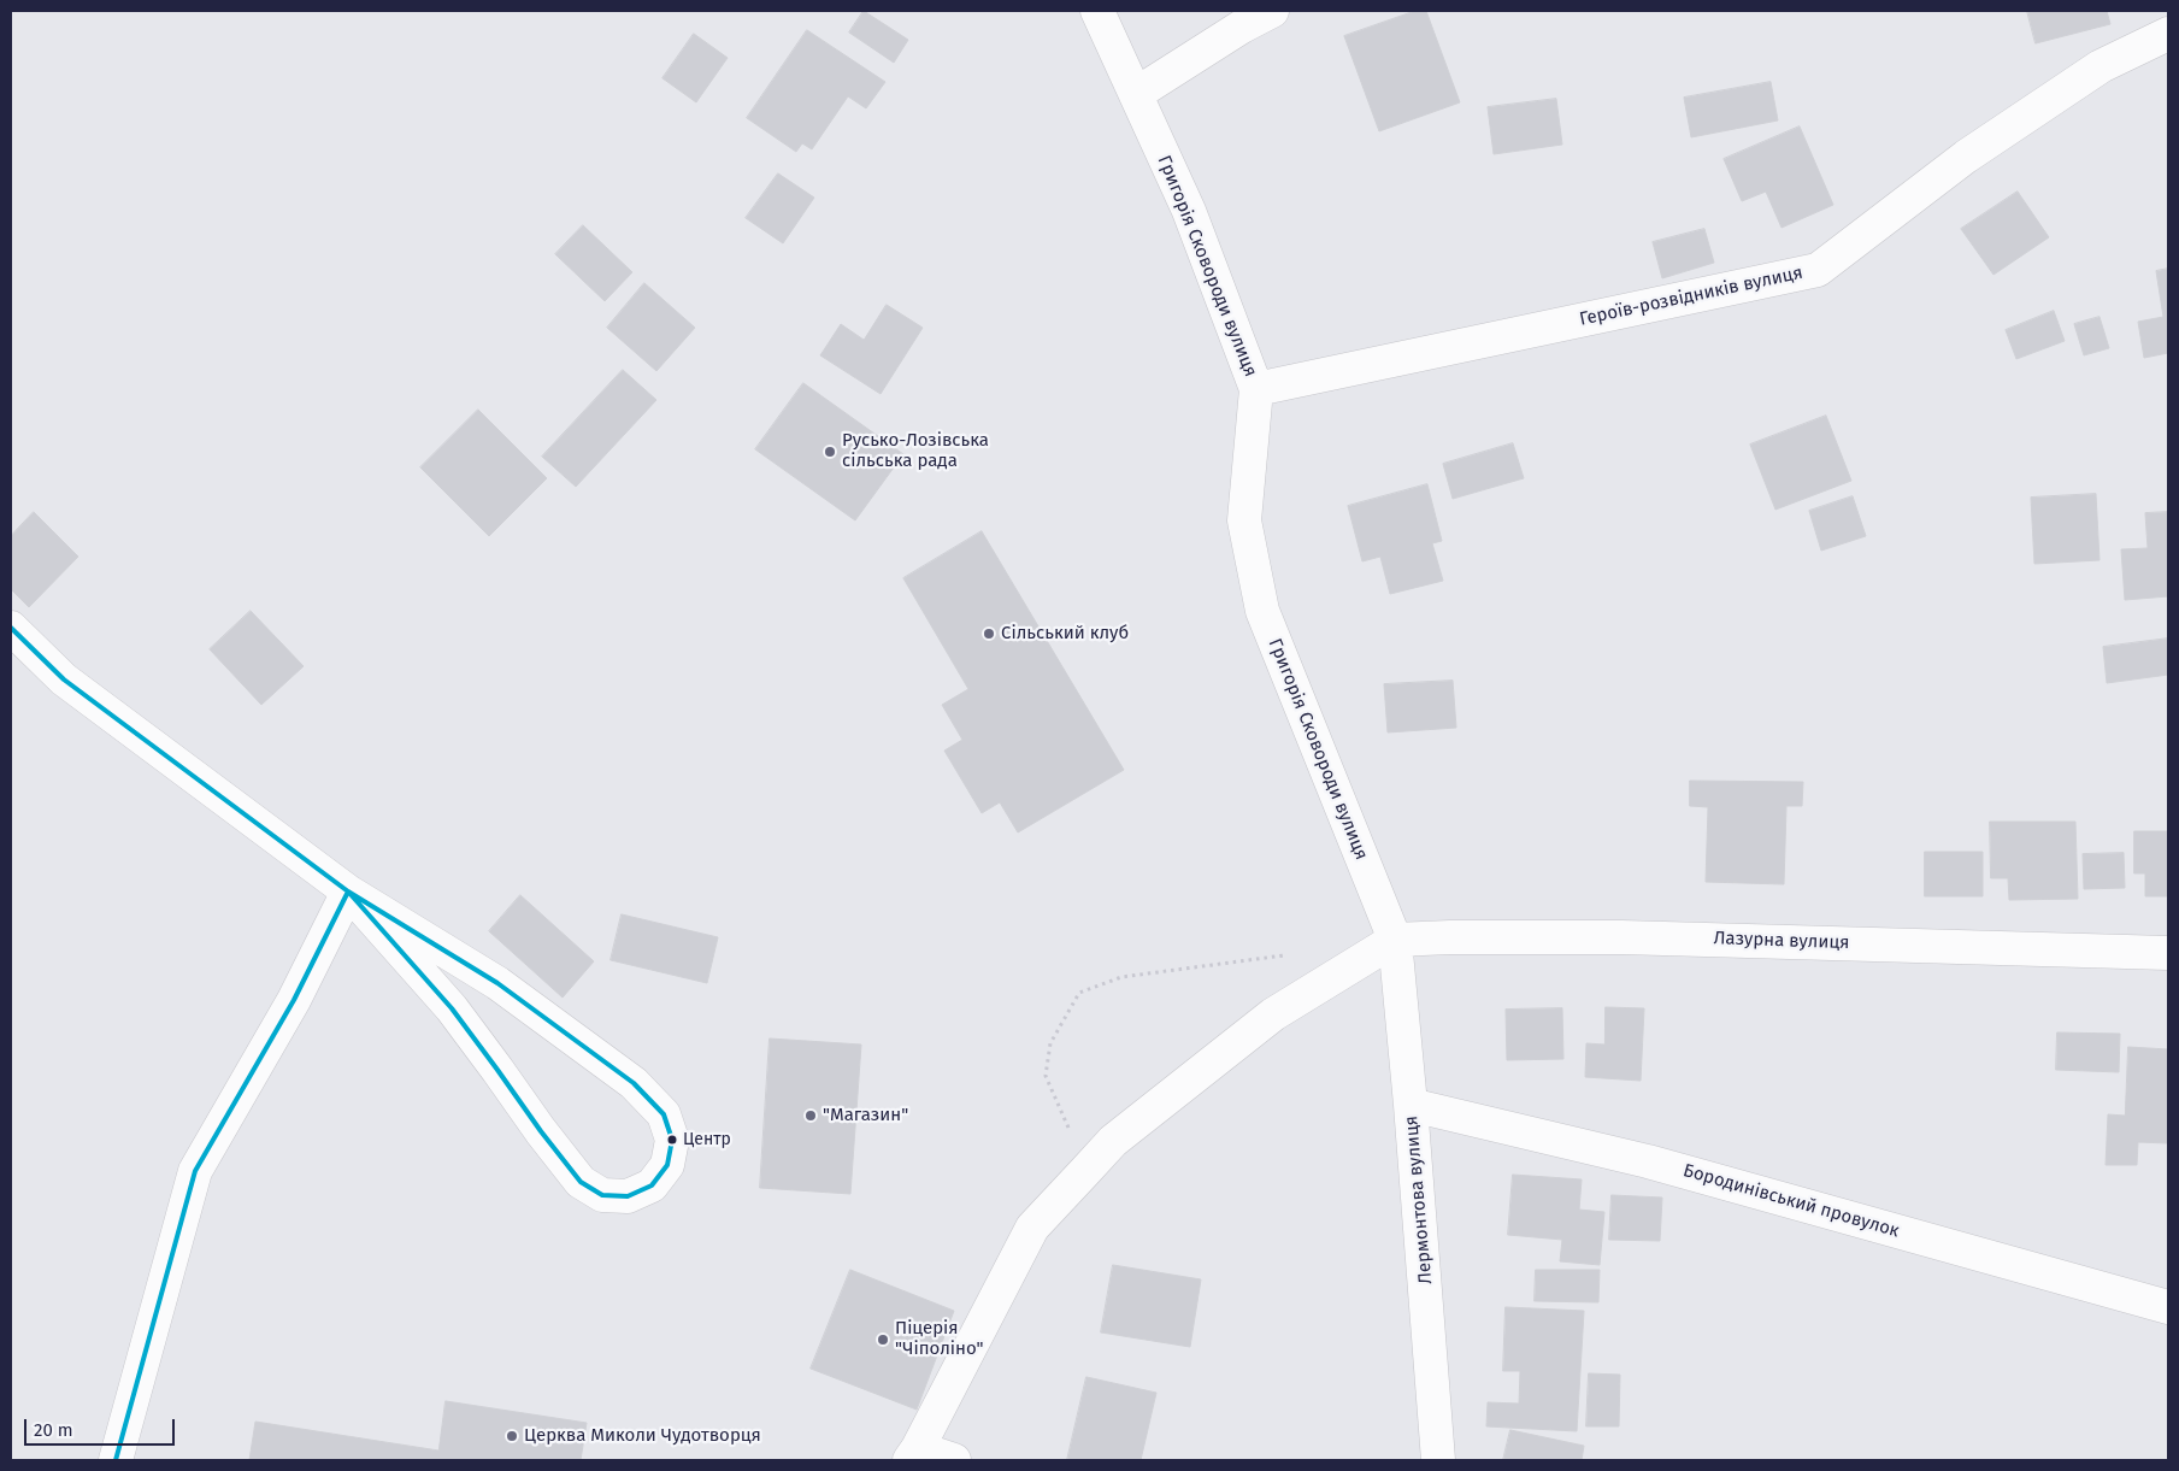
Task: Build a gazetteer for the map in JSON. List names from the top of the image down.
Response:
{
  "streets": {
    "street": [
      "Григорія Сковороди вулиця",
      "Героїв-розвідників вулиця",
      "Лазурна вулиця",
      "Лермонтова вулиця",
      "Бородинівський провулок"
    ]
  },
  "crossings": [
    ["Григорія Сковороди вулиця", "Героїв-розвідників вулиця"],
    ["Григорія Сковороди вулиця", "Лазурна вулиця"],
    ["Григорія Сковороди вулиця", "Лермонтова вулиця"],
    ["Лазурна вулиця", "Лермонтова вулиця"],
    ["Лермонтова вулиця", "Бородинівський провулок"]
  ],
  "places": [
    "Русько-Лозівська сільська рада",
    "Сільський клуб",
    "\"Магазин\"",
    "Центр",
    "Піцерія \"Чіполіно\"",
    "Церква Миколи Чудотворця"
  ],
  "scale_bar": "20 m"
}
